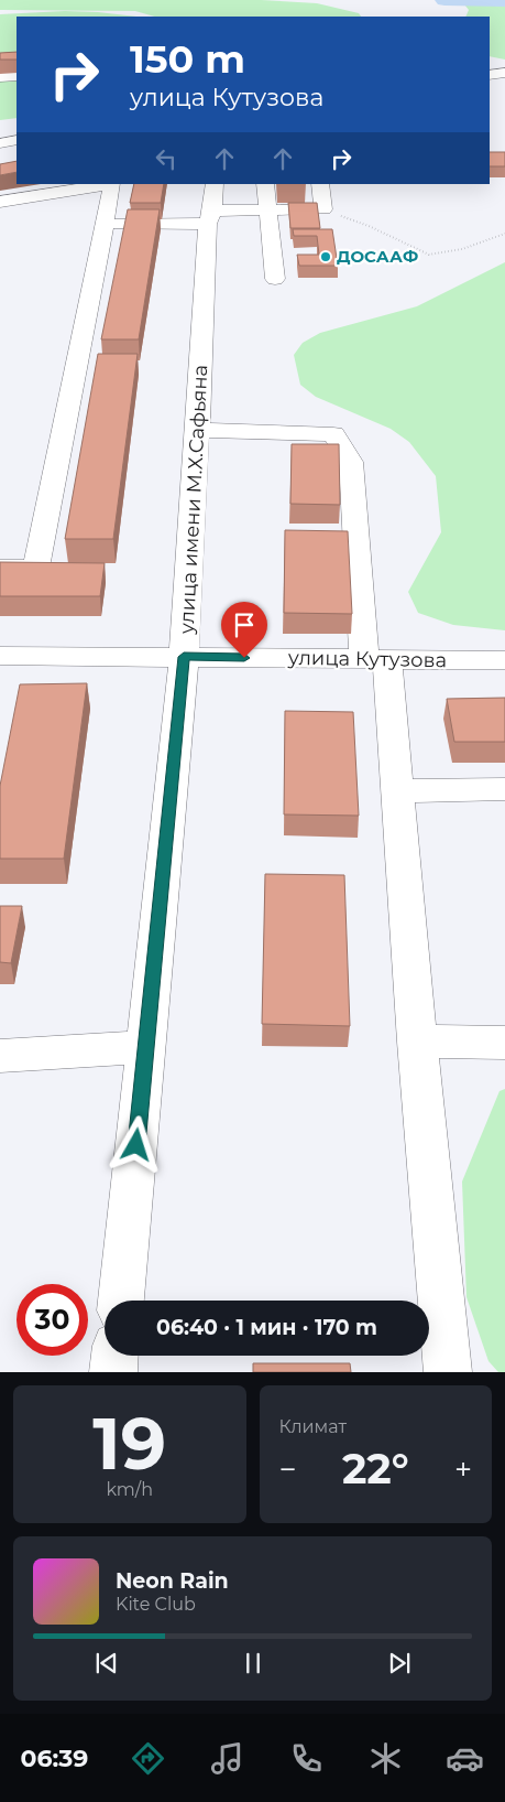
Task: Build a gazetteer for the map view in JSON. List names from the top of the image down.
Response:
{
  "streets": {
    "street": ["улица имени М.Х.Сафьяна", "улица Кутузова"]
  },
  "crossings": [
    ["улица имени М.Х.Сафьяна", "улица Кутузова"]
  ],
  "places": ["ДОСААФ"],
  "page": {
    "turn": ["150 m", "улица Кутузова"],
    "limit": "30",
    "trip": "06:40 · 1 мин · 170 m",
    "tile": [
      ["19", "km/h"],
      "Климат"
    ],
    "heat": ["−", "22°", "+"],
    "song": ["Neon Rain", "Kite Club"],
    "tabs": "06:39"
  }
}
